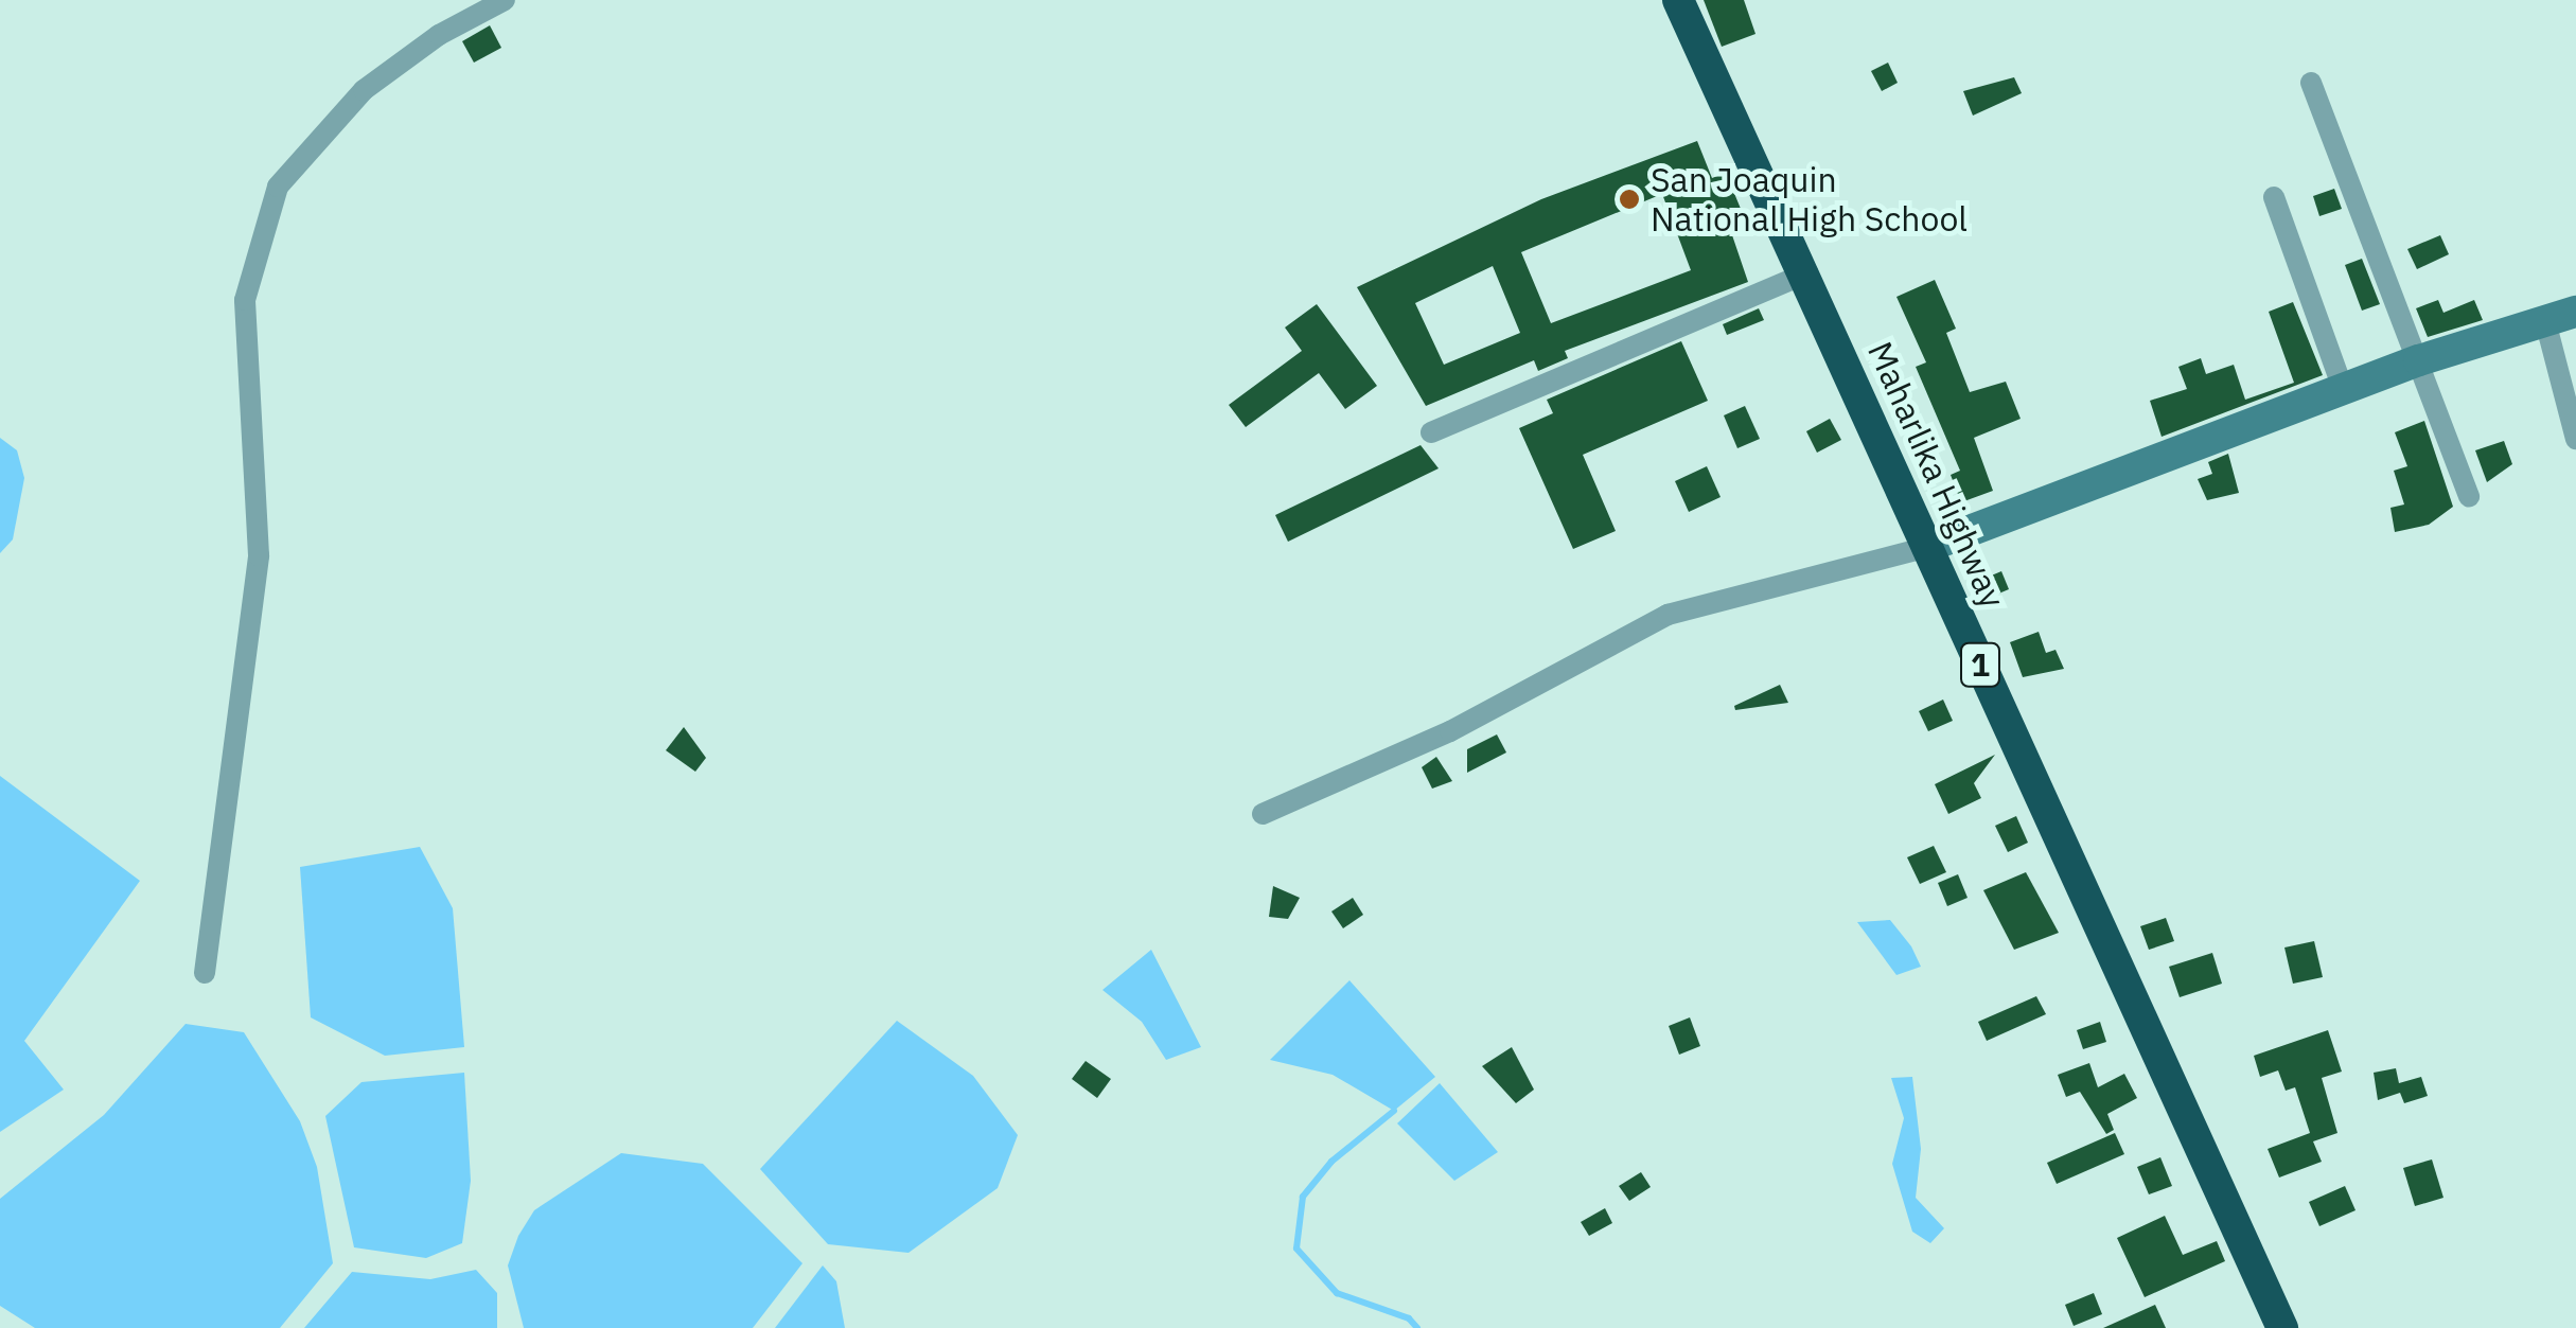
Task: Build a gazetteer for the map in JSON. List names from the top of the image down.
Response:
{
  "streets": {
    "highway": ["Maharlika Highway", "1"]
  },
  "places": ["San Joaquin National High School"]
}
